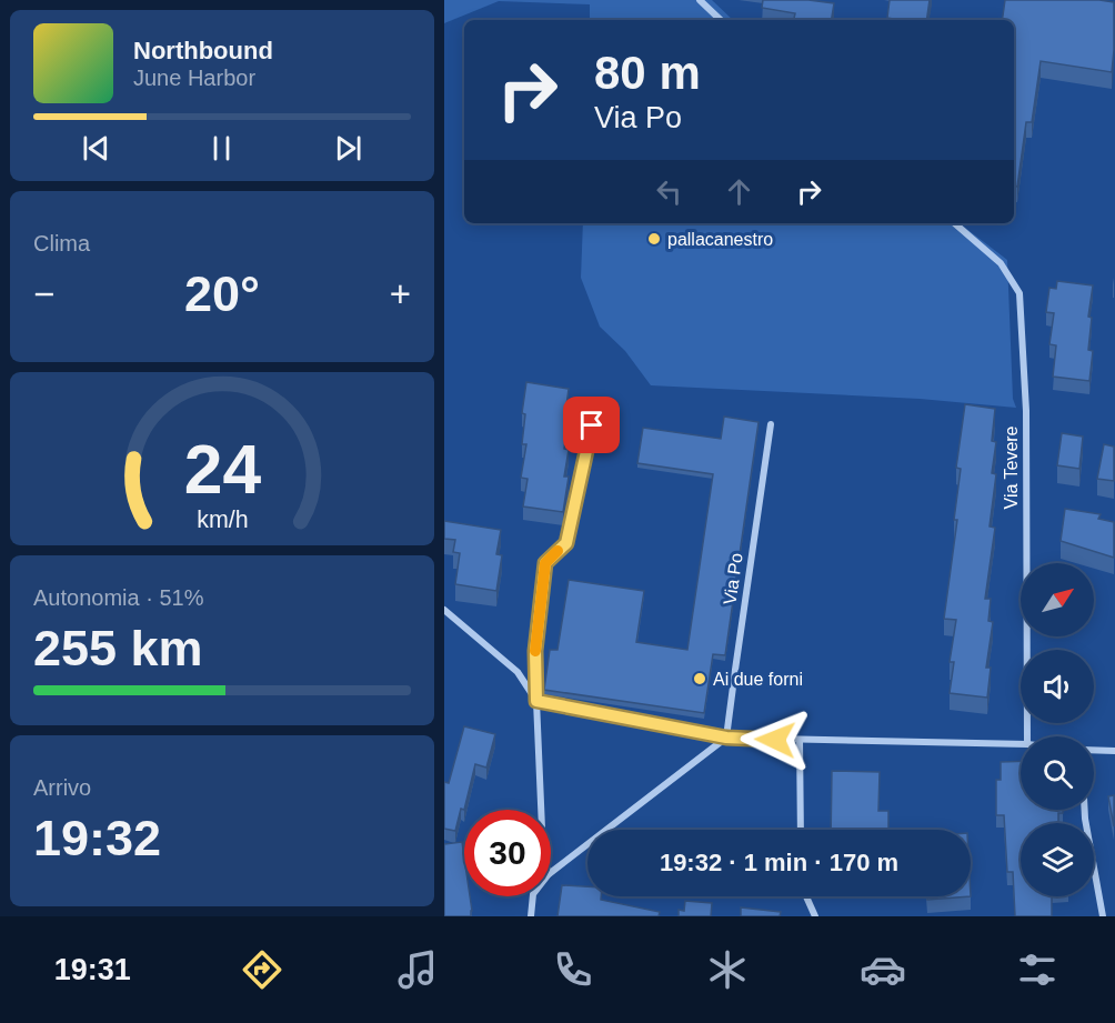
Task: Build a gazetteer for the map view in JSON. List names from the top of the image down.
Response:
{
  "streets": {
    "street": ["Via Tevere", "Via Po"]
  },
  "places": ["pallacanestro", "Ai due forni"],
  "north": "top right",
  "page": {
    "turn": ["80 m", "Via Po"],
    "song": ["Northbound", "June Harbor"],
    "tile": [
      "Clima",
      ["Autonomia · 51%", "255 km"],
      ["Arrivo", "19:32"]
    ],
    "heat": ["−", "20°", "+"],
    "limit": "30",
    "trip": "19:32 · 1 min · 170 m",
    "tabs": "19:31",
    "gauge": ["24", "km/h"]
  }
}
